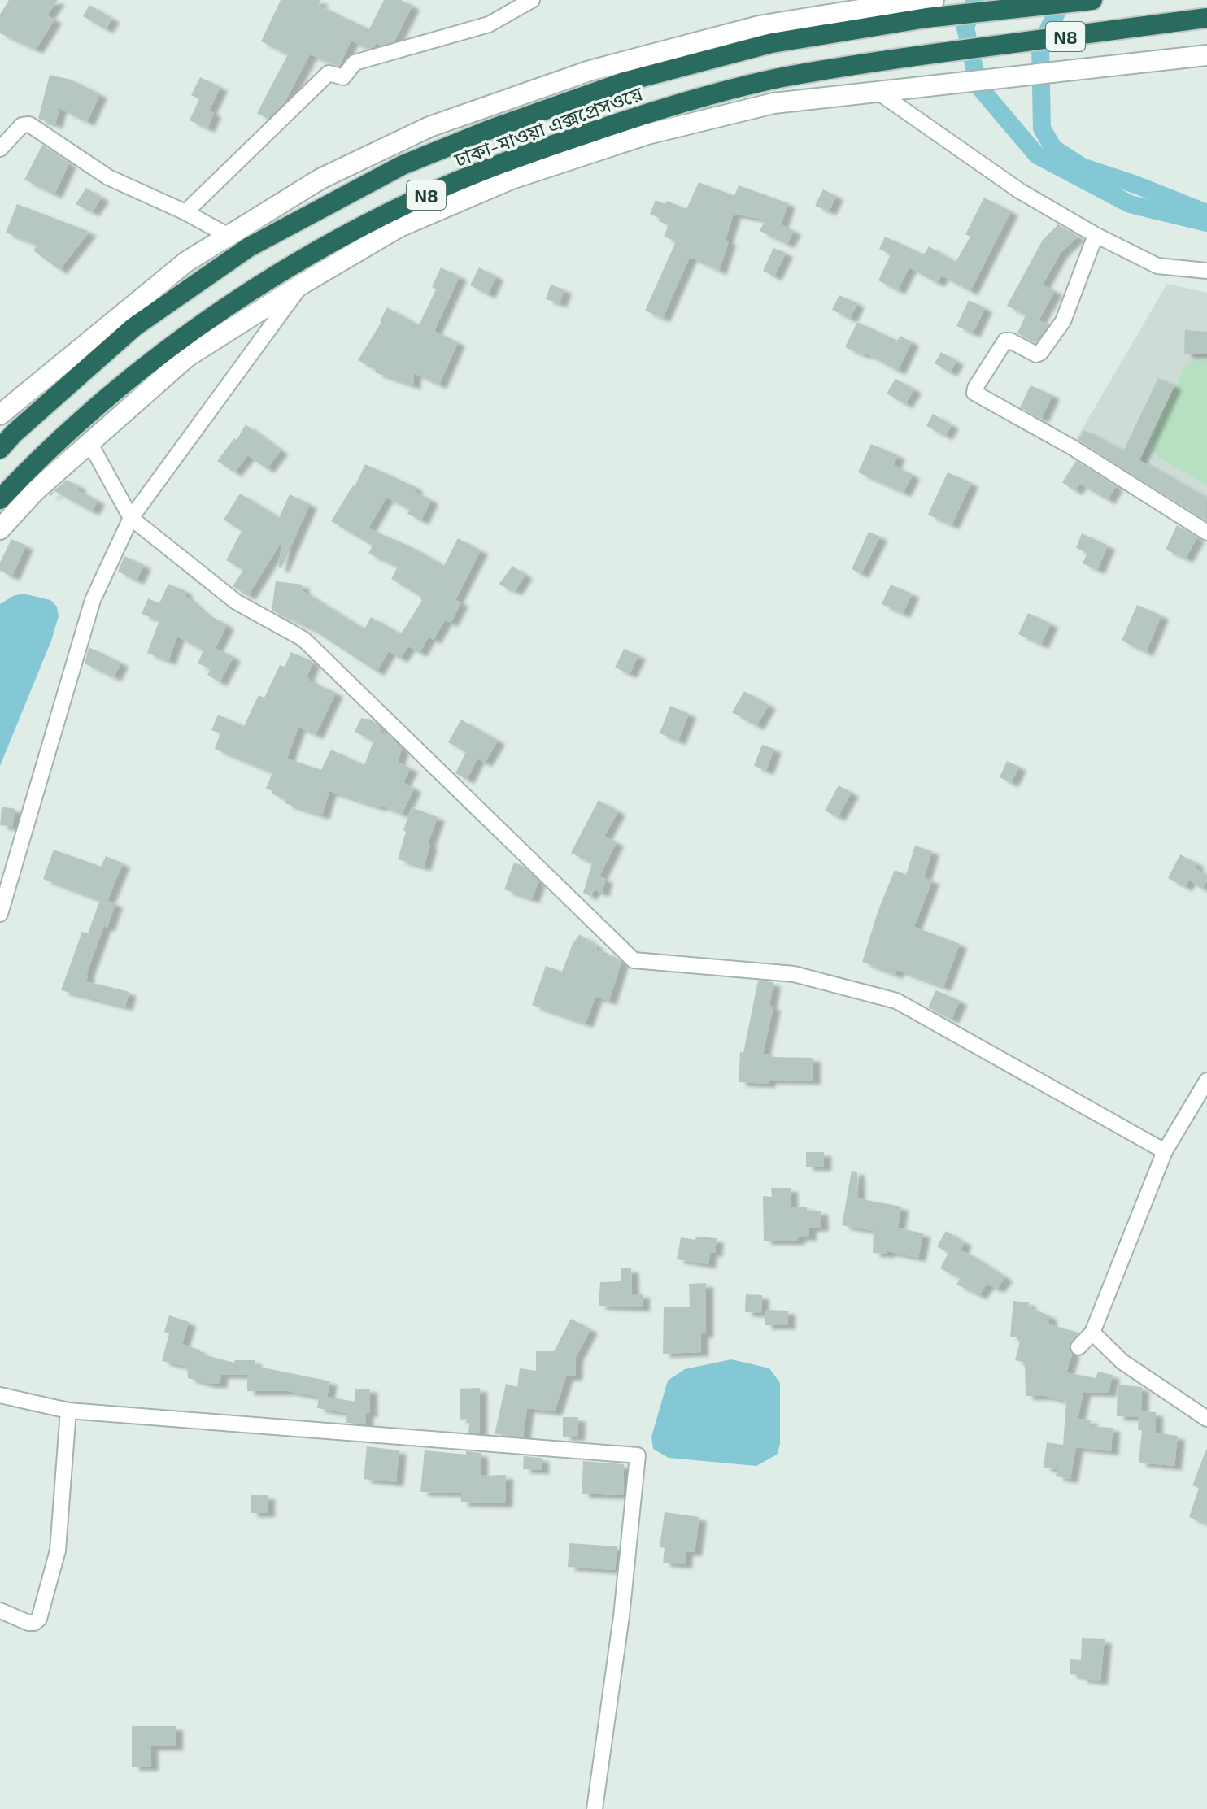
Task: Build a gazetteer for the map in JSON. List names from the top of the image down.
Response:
{
  "streets": {
    "highway": ["N8", "ঢাকা-মাওয়া এক্সপ্রেসওয়ে"]
  }
}
